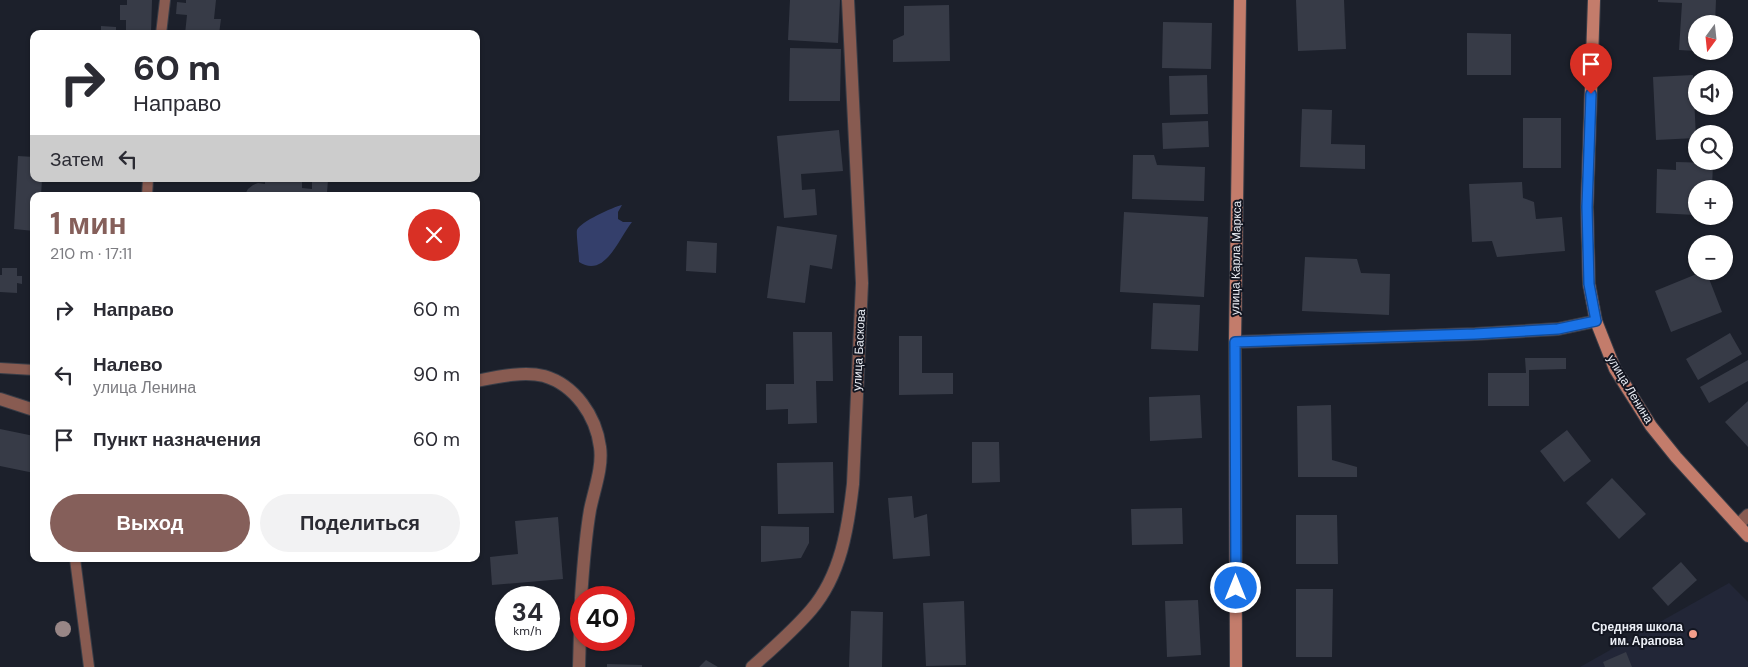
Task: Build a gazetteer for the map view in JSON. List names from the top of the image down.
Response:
{
  "streets": {
    "street": ["улица Карла Маркса", "улица Баскова", "улица Ленина"]
  },
  "places": ["Средняя школа им. Арапова"],
  "north": "bottom",
  "page": {
    "map_buttons": ["+", "−"],
    "turn": ["60 m", "Направо"],
    "then": "Затем",
    "heading": ["1 мин", "210 m · 17:11"],
    "list": [
      {
        "name": "Направо",
        "value": "60 m"
      },
      {
        "name": "Налево",
        "note": "улица Ленина",
        "value": "90 m"
      },
      {
        "name": "Пункт назначения",
        "value": "60 m"
      }
    ],
    "buttons": ["Выход", "Поделиться"],
    "speed": "34 km/h",
    "limit": "40"
  }
}
